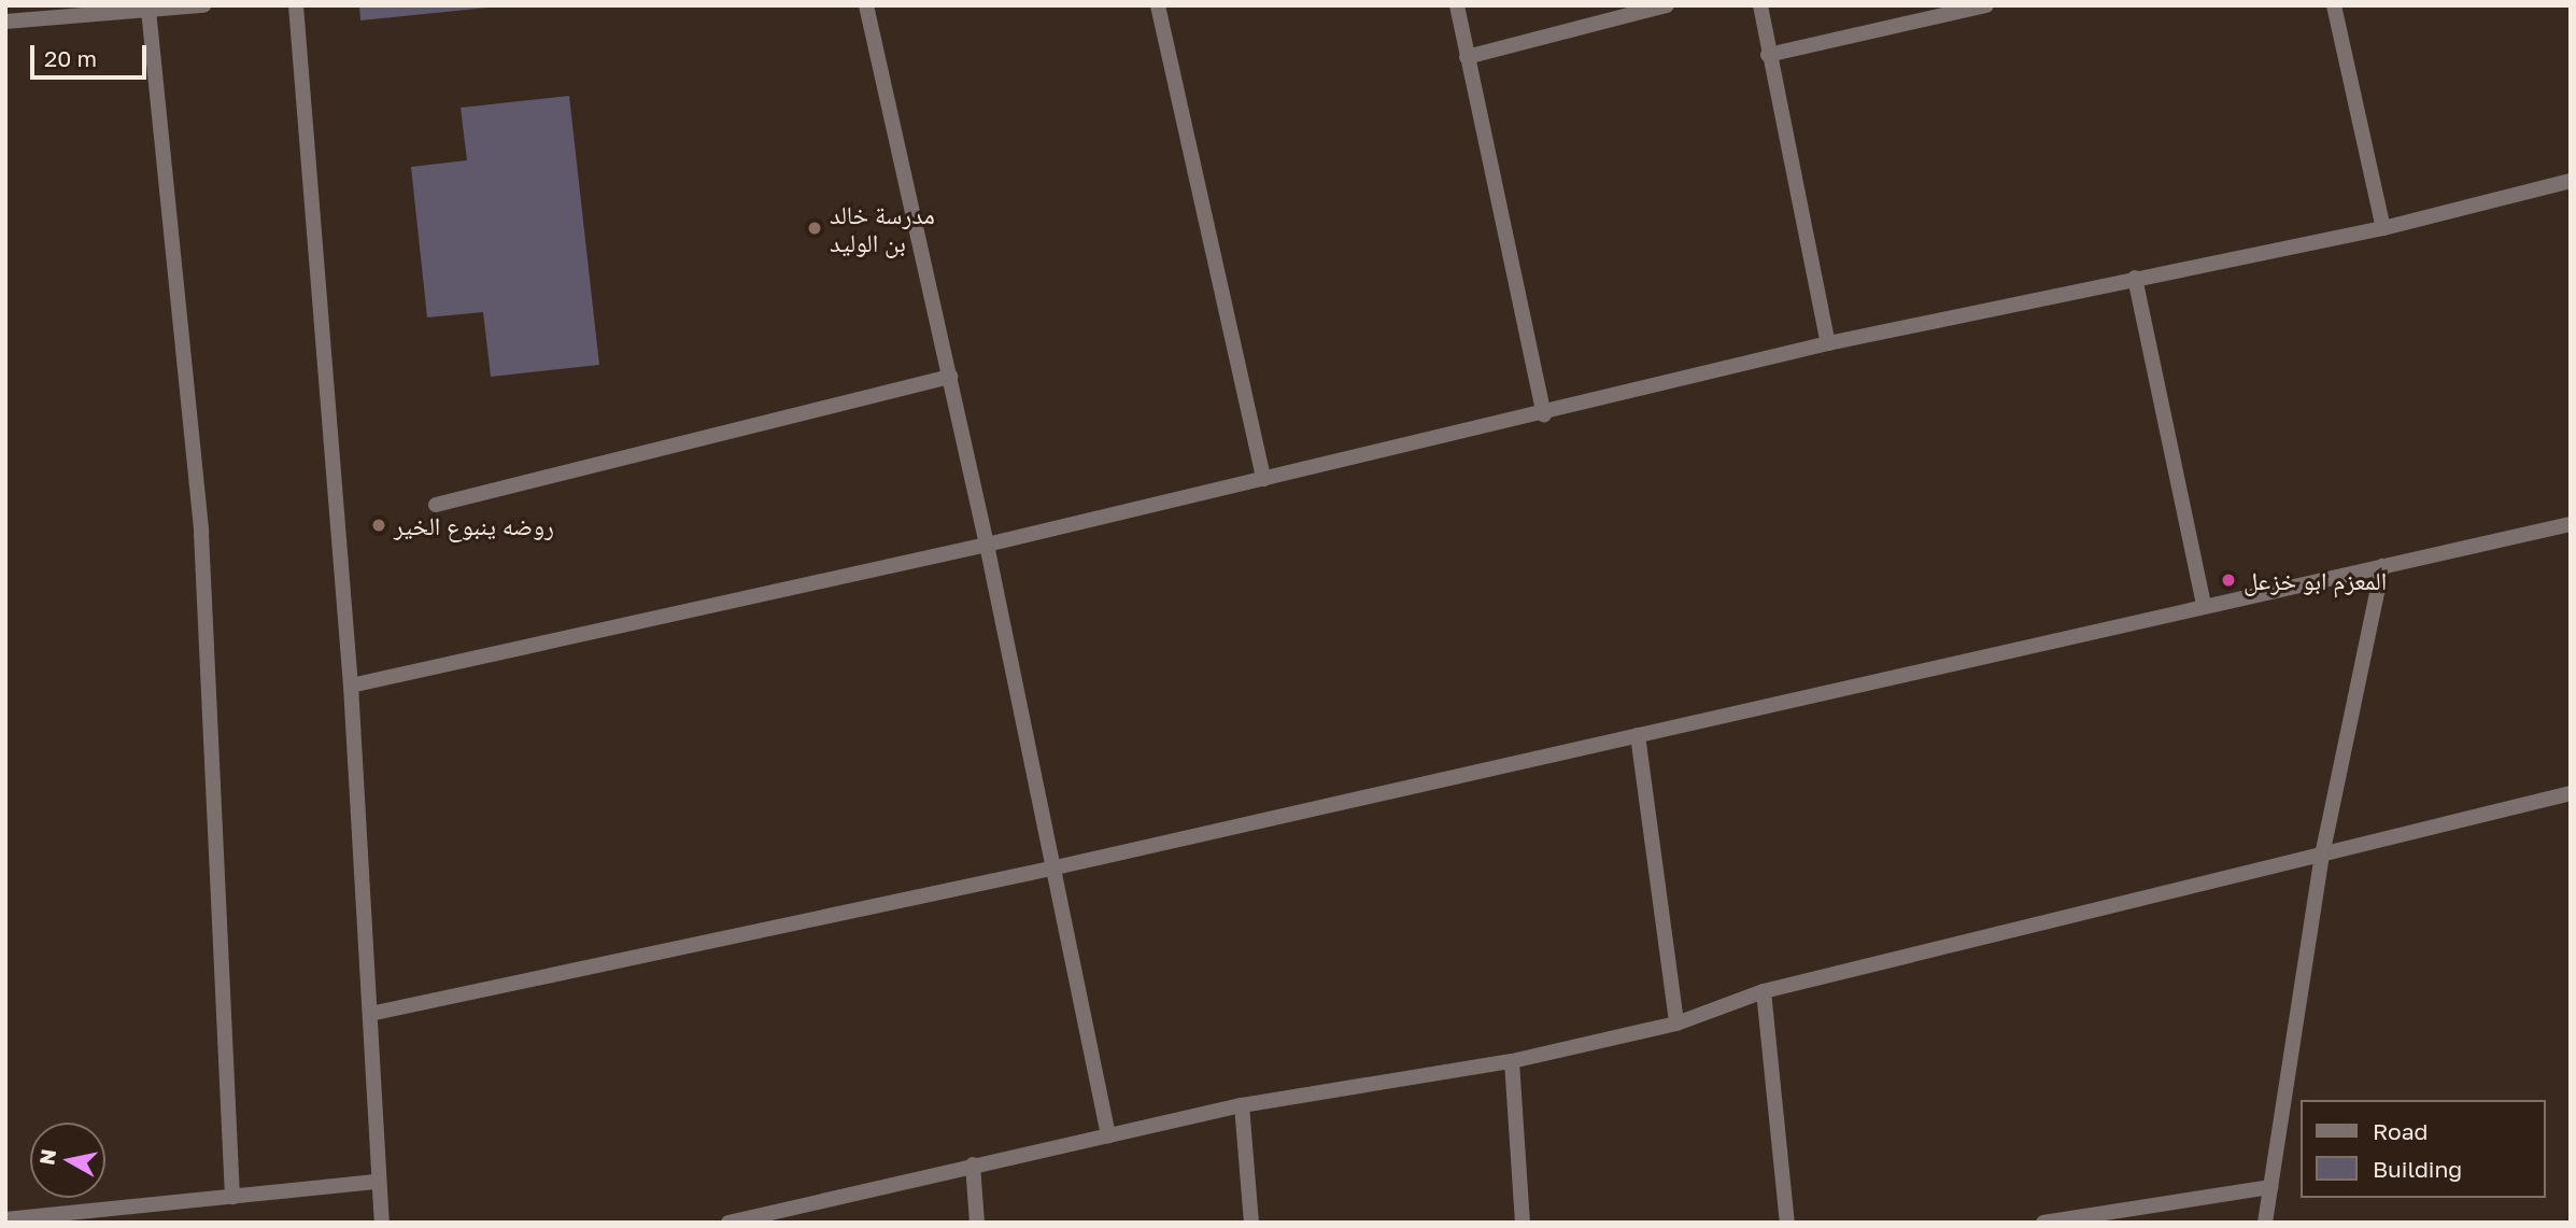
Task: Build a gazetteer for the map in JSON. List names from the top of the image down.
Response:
{
  "places": ["مدرسة خالد بن الوليد", "روضه ينبوع الخير", "المعزم ابو خزعل"],
  "legend": ["Road", "Building"],
  "scale_bar": "20 m",
  "north": "left"
}
